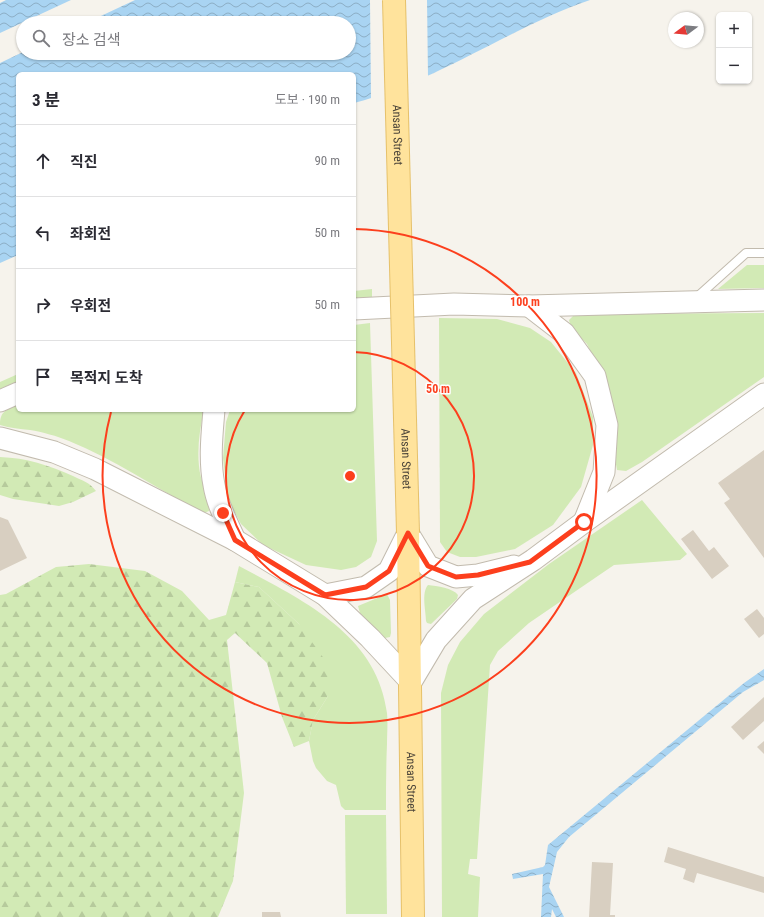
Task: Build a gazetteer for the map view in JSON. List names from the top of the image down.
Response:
{
  "streets": {
    "main road": ["Ansan Street"]
  },
  "north": "left",
  "page": {
    "map_buttons": ["+", "−"],
    "search": "장소 검색",
    "heading": ["3 분", "도보 · 190 m"],
    "list": [
      ["직진", "90 m"],
      ["좌회전", "50 m"],
      ["우회전", "50 m"],
      "목적지 도착"
    ]
  },
  "rings": ["100 m", "50 m"]
}
